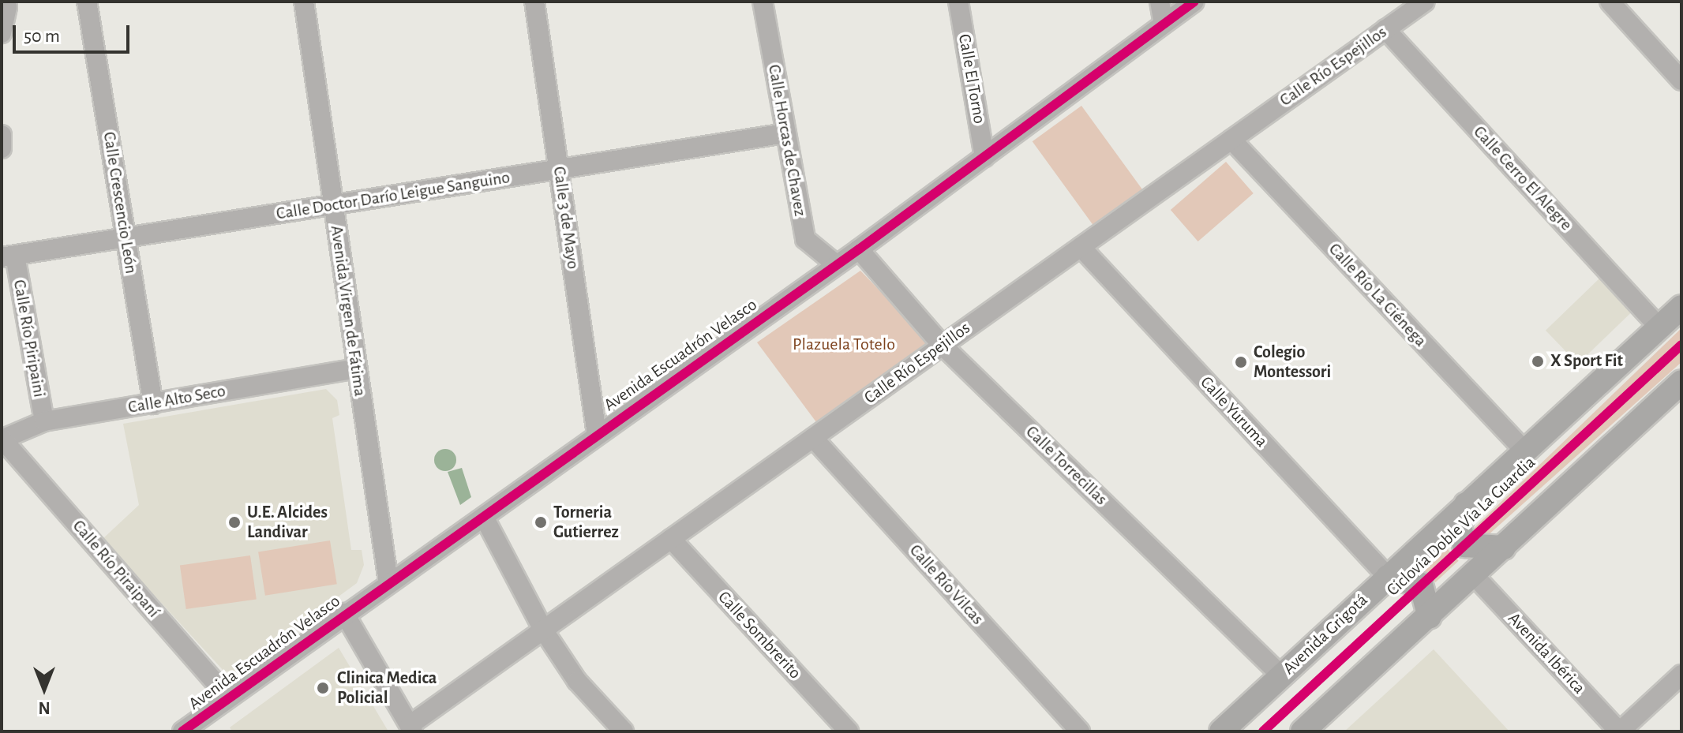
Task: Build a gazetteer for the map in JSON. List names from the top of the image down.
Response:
{
  "streets": {
    "main road": ["Avenida Grigotá"],
    "street": [
      "Calle Río Espejillos",
      "Calle El Torno",
      "Calle Horcas de Chavez",
      "Calle Cerro El Alegre",
      "Calle Doctor Darío Leigue Sanguino",
      "Calle Crescencio León",
      "Calle 3 de Mayo",
      "Calle Río La Ciénega",
      "Avenida Virgen de Fátima",
      "Calle Río Piripaini",
      "Avenida Escuadrón Velasco",
      "Calle Alto Seco",
      "Calle Yuruma",
      "Calle Torrecillas",
      "Calle Río Piraipaní",
      "Calle Río Vilcas",
      "Calle Sombrerito",
      "Avenida Ibérica"
    ],
    "cycle path": ["Ciclovía Doble Vía La Guardia"]
  },
  "crossings": [
    ["Calle Río Espejillos", "Calle Cerro El Alegre"],
    ["Calle Río Espejillos", "Calle Río La Ciénega"],
    ["Calle Río Espejillos", "Calle Yuruma"],
    ["Calle Río Espejillos", "Calle Torrecillas"],
    ["Calle Río Espejillos", "Calle Río Vilcas"],
    ["Calle Río Espejillos", "Calle Sombrerito"],
    ["Calle El Torno", "Avenida Escuadrón Velasco"],
    ["Calle Horcas de Chavez", "Calle Doctor Darío Leigue Sanguino"],
    ["Calle Horcas de Chavez", "Avenida Escuadrón Velasco"],
    ["Calle Cerro El Alegre", "Avenida Grigotá"],
    ["Calle Doctor Darío Leigue Sanguino", "Calle Crescencio León"],
    ["Calle Doctor Darío Leigue Sanguino", "Calle 3 de Mayo"],
    ["Calle Doctor Darío Leigue Sanguino", "Avenida Virgen de Fátima"],
    ["Calle Doctor Darío Leigue Sanguino", "Calle Río Piripaini"],
    ["Calle Crescencio León", "Calle Alto Seco"],
    ["Calle 3 de Mayo", "Avenida Escuadrón Velasco"],
    ["Calle Río La Ciénega", "Avenida Grigotá"],
    ["Avenida Virgen de Fátima", "Avenida Escuadrón Velasco"],
    ["Avenida Virgen de Fátima", "Calle Alto Seco"],
    ["Calle Río Piripaini", "Calle Alto Seco"],
    ["Avenida Escuadrón Velasco", "Calle Torrecillas"],
    ["Avenida Escuadrón Velasco", "Calle Río Piraipaní"],
    ["Calle Alto Seco", "Calle Río Piraipaní"],
    ["Calle Yuruma", "Avenida Grigotá"],
    ["Calle Torrecillas", "Avenida Grigotá"]
  ],
  "parks": ["Plazuela Totelo"],
  "places": [
    "X Sport Fit",
    "Colegio Montessori",
    "U.E. Alcides Landivar",
    "Torneria Gutierrez",
    "Clinica Medica Policial"
  ],
  "scale_bar": "50 m",
  "north": "bottom"
}
